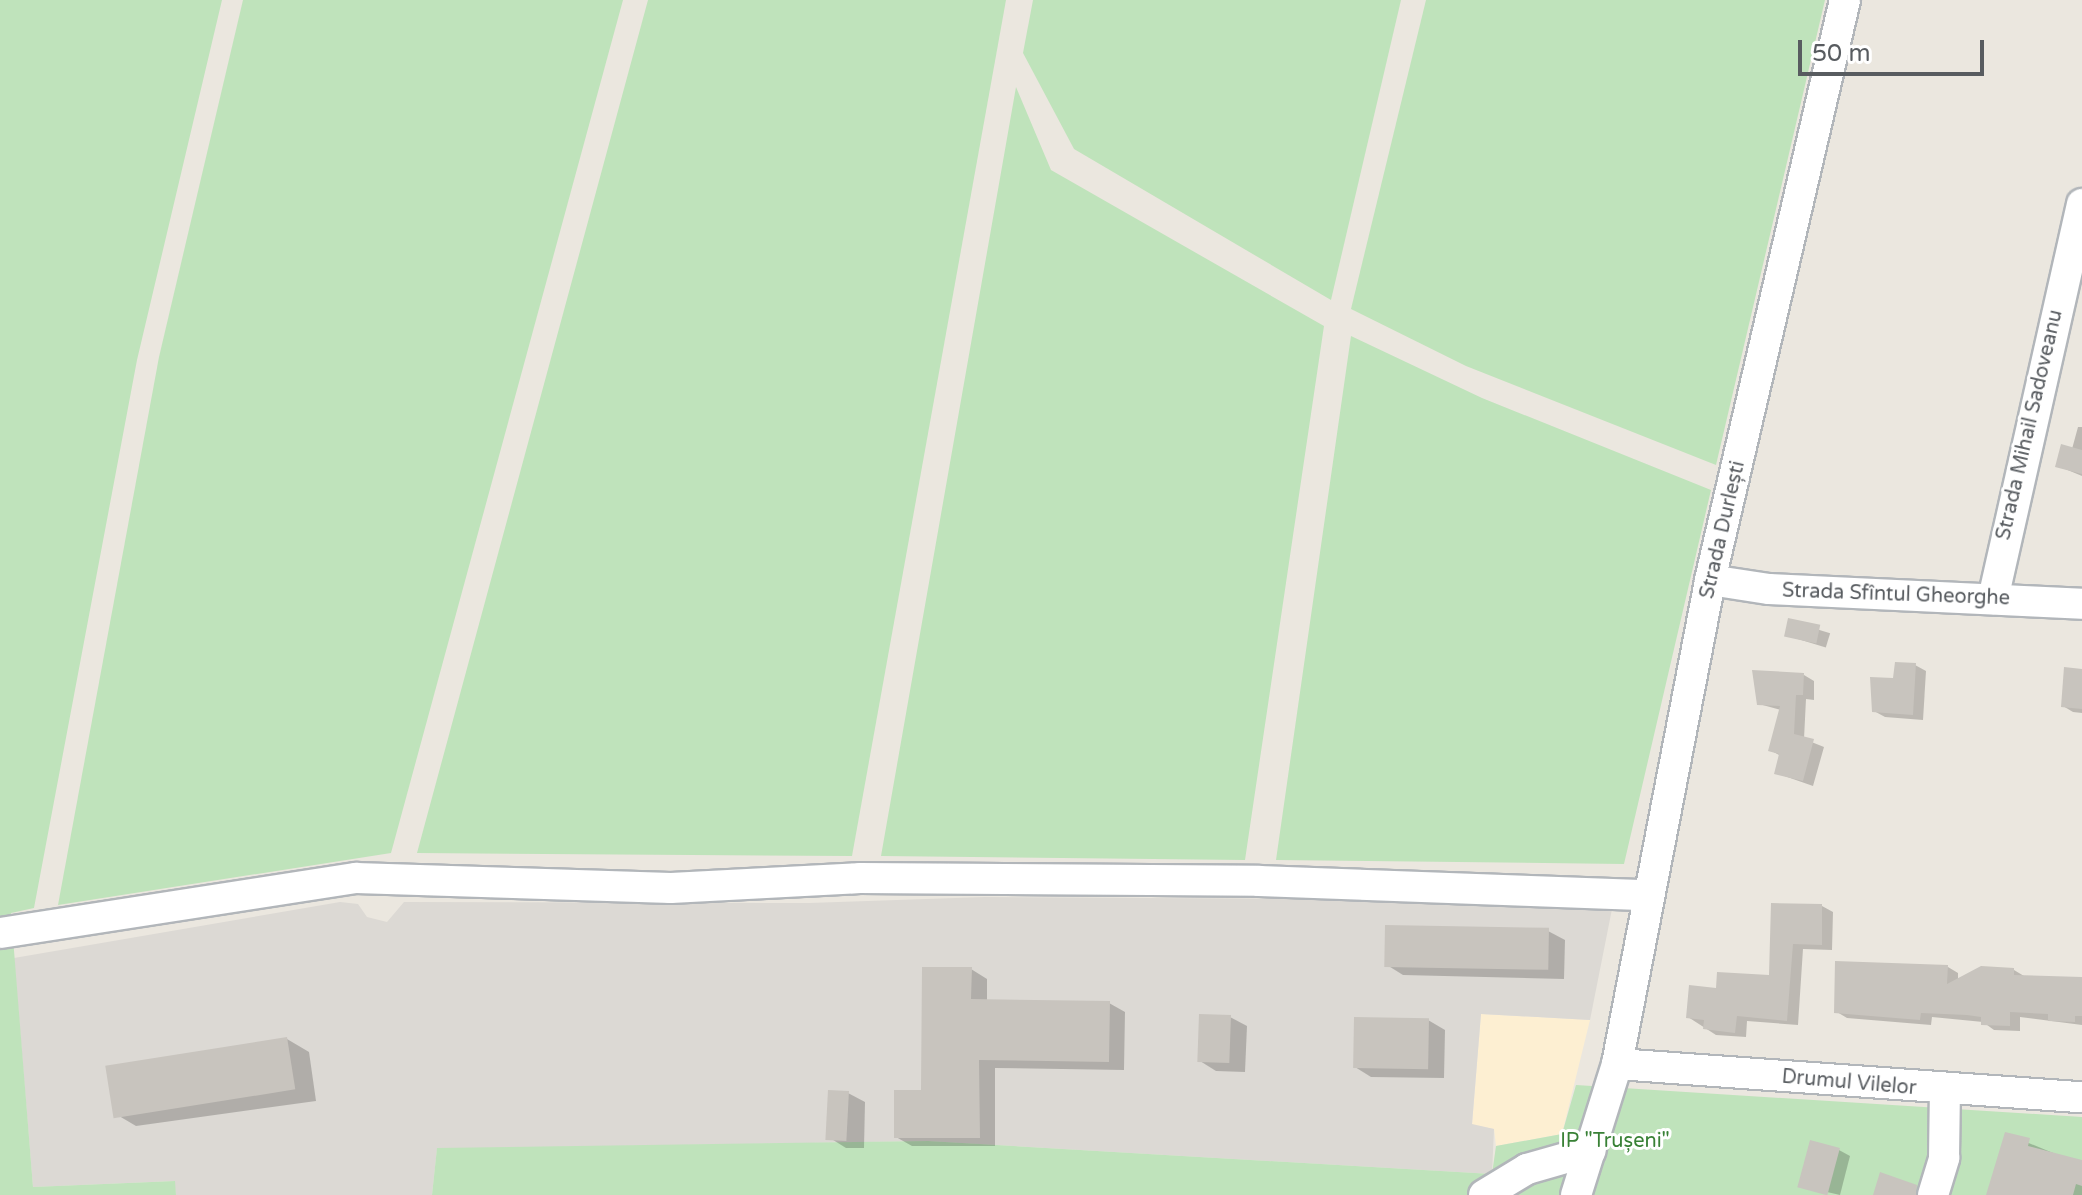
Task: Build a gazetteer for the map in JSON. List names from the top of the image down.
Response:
{
  "streets": {
    "street": [
      "Strada Mihail Sadoveanu",
      "Strada Durlești",
      "Strada Sfîntul Gheorghe",
      "Drumul Vilelor"
    ]
  },
  "crossings": [
    ["Strada Mihail Sadoveanu", "Strada Sfîntul Gheorghe"],
    ["Strada Durlești", "Strada Sfîntul Gheorghe"],
    ["Strada Durlești", "Drumul Vilelor"]
  ],
  "parks": ["IP \"Trușeni\""],
  "scale_bar": "50 m"
}
